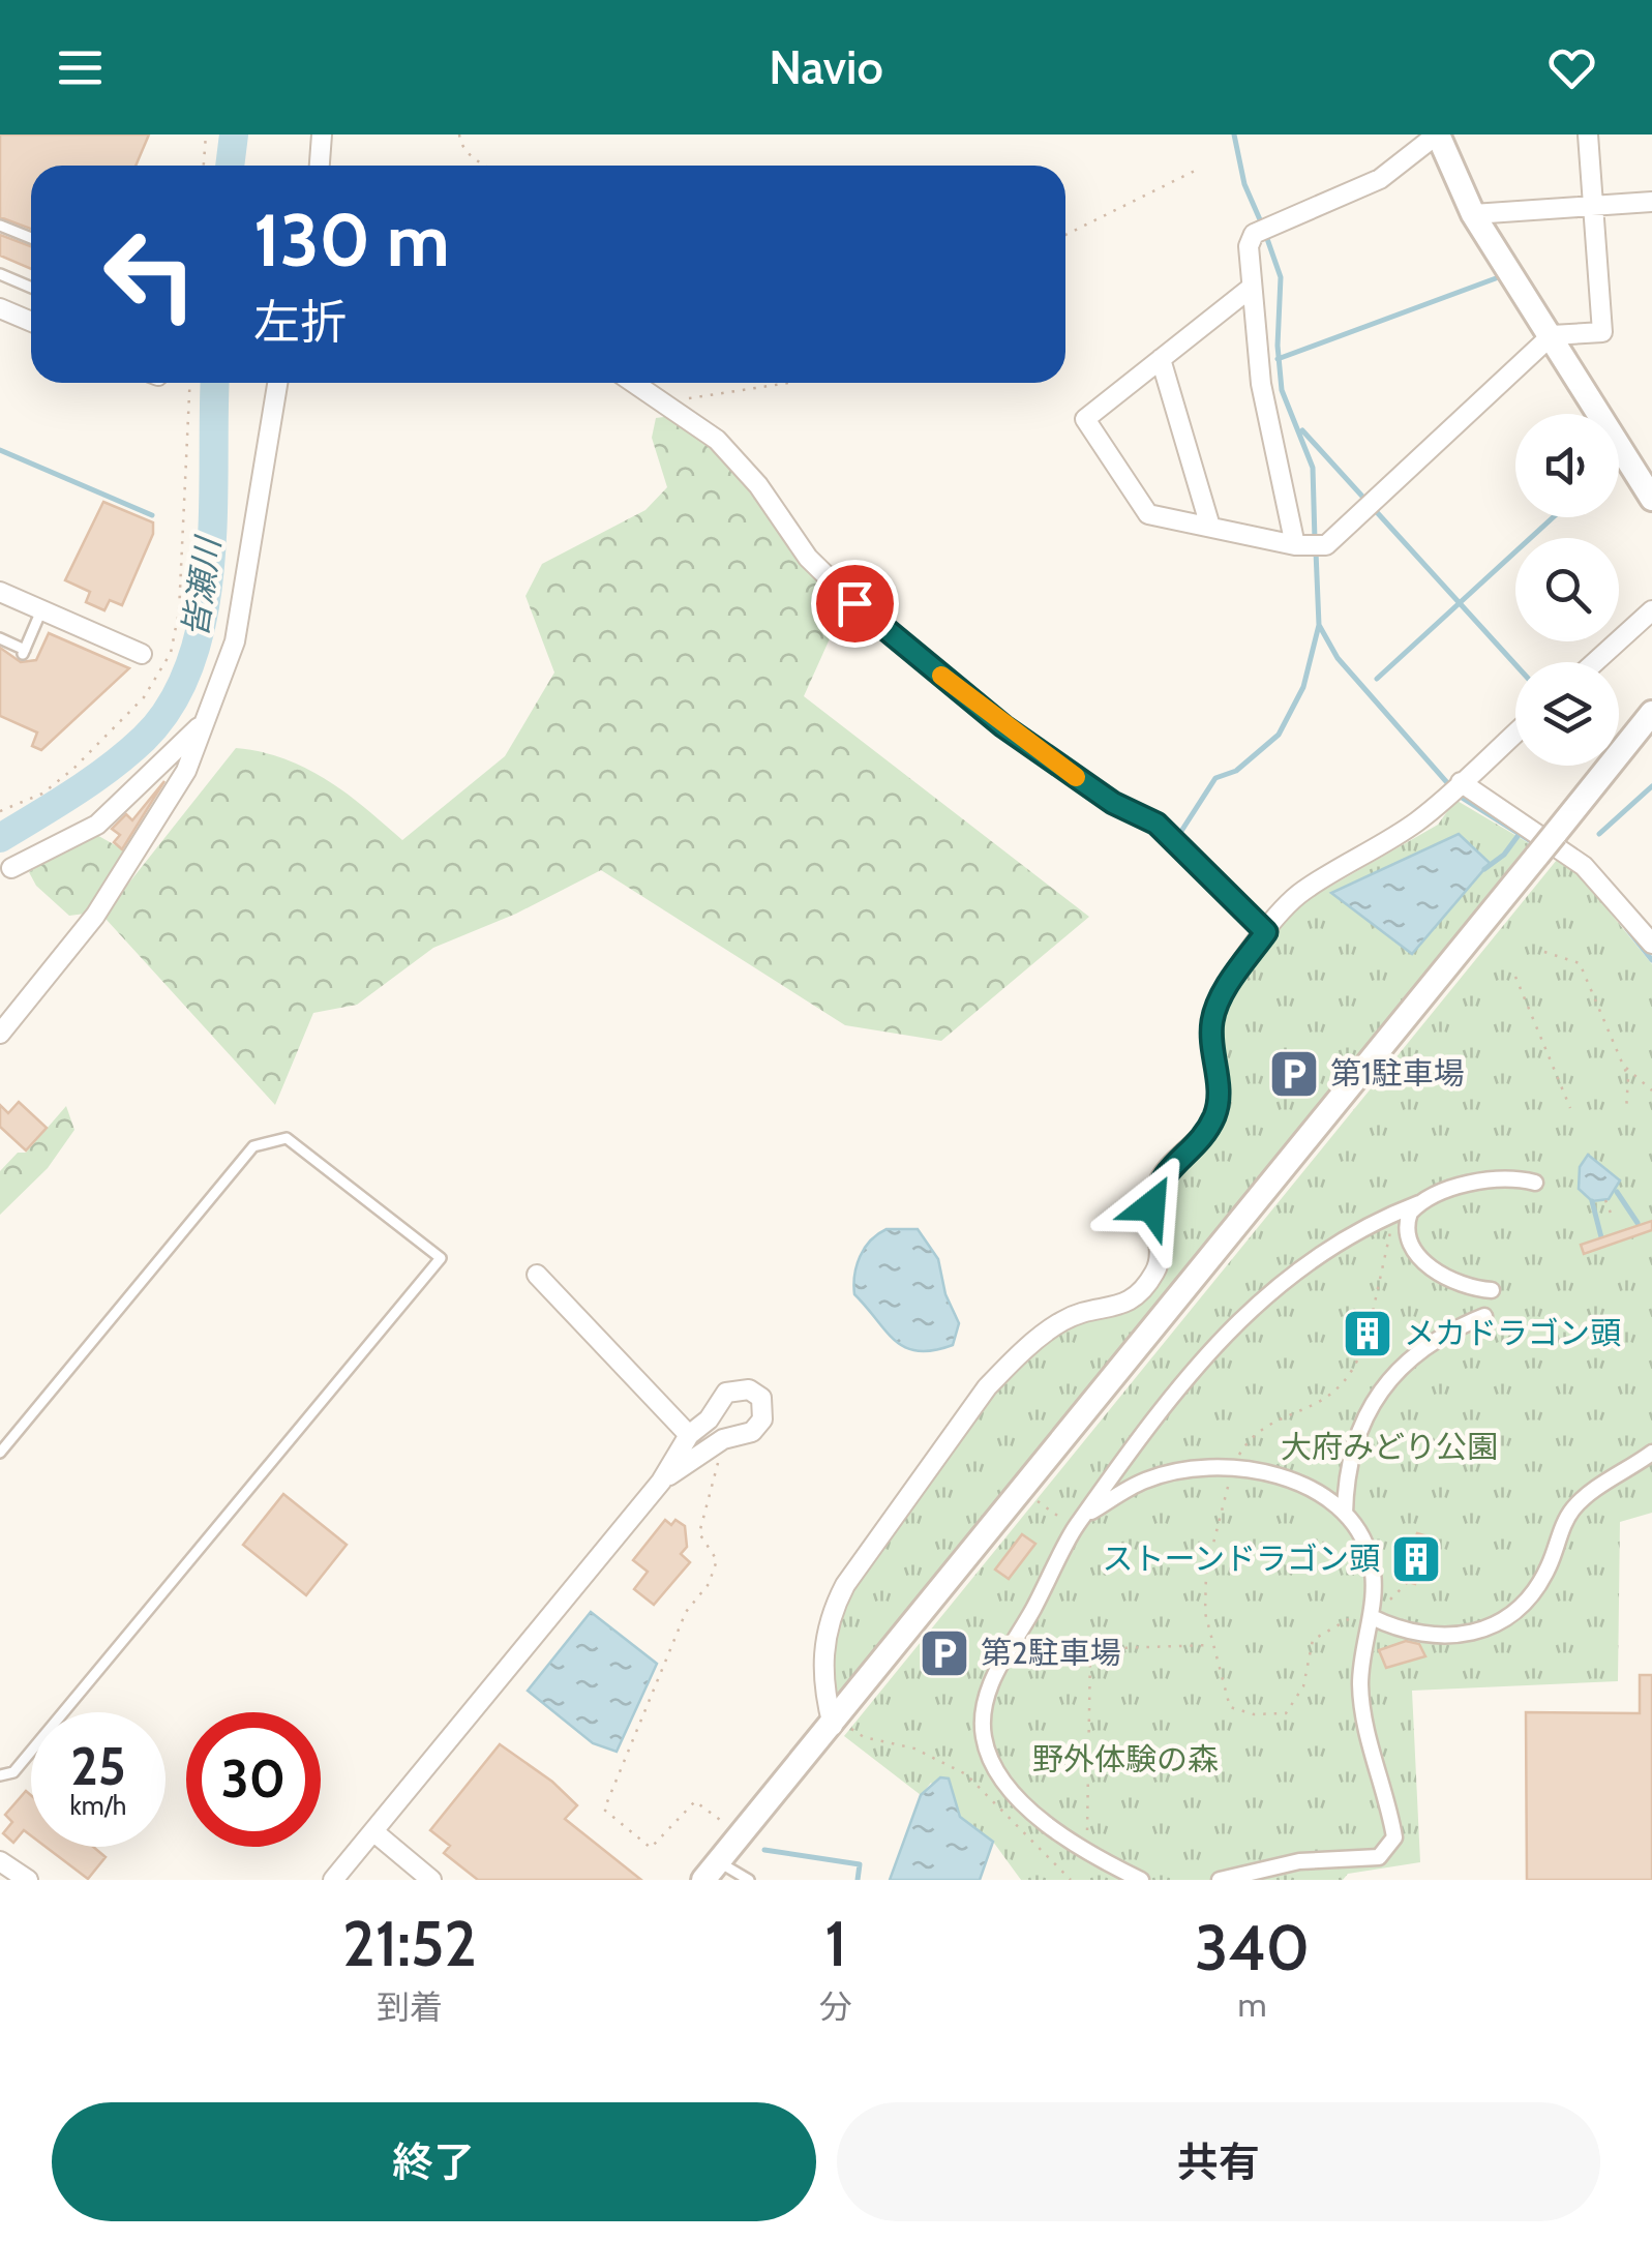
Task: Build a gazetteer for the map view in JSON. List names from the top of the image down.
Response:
{
  "water": ["皆瀬川"],
  "parks": ["大府みどり公園", "野外体験の森"],
  "places": {
    "parking": ["第1駐車場", "第2駐車場"],
    "building": ["メカドラゴン頭", "ストーンドラゴン頭"]
  },
  "page": {
    "header": "Navio",
    "turn": ["130 m", "左折"],
    "speed": "25 km/h",
    "limit": "30",
    "eta": [
      "21:52",
      "到着",
      "1",
      "分",
      "340",
      "m"
    ],
    "buttons": ["終了", "共有"]
  }
}
